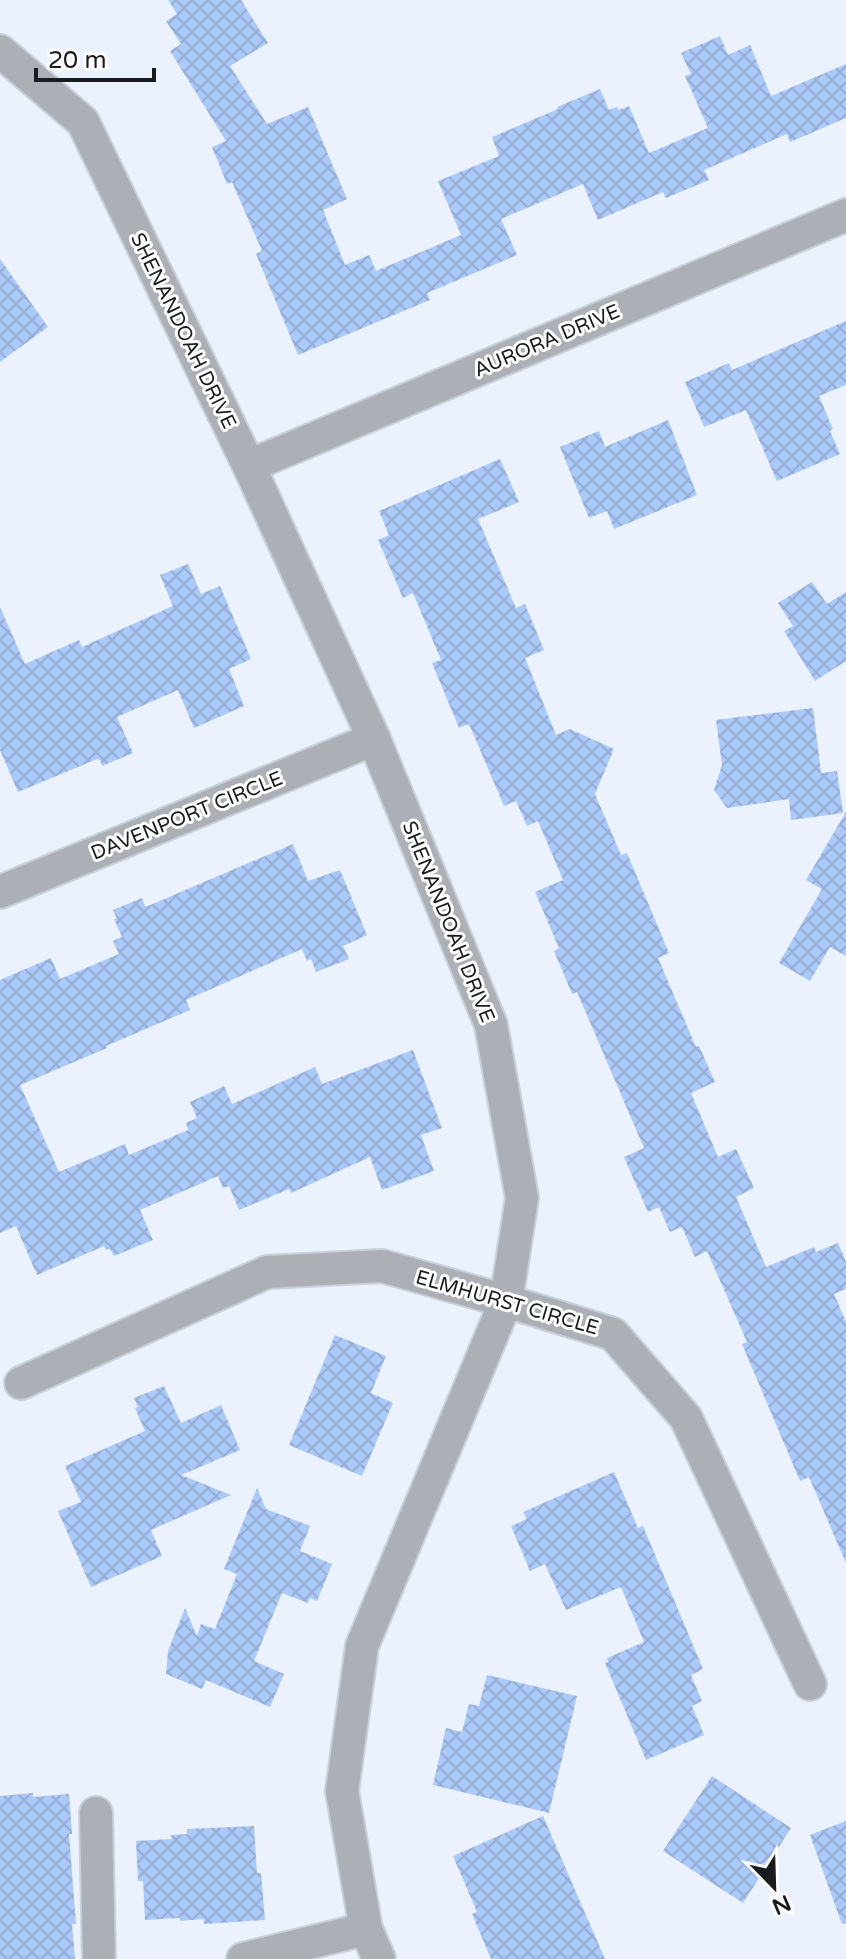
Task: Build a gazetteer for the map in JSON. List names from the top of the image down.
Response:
{
  "streets": {
    "street": [
      "SHENANDOAH DRIVE",
      "AURORA DRIVE",
      "DAVENPORT CIRCLE",
      "ELMHURST CIRCLE"
    ]
  },
  "crossings": [
    ["SHENANDOAH DRIVE", "AURORA DRIVE"],
    ["SHENANDOAH DRIVE", "DAVENPORT CIRCLE"],
    ["SHENANDOAH DRIVE", "ELMHURST CIRCLE"]
  ],
  "scale_bar": "20 m",
  "north": "bottom right"
}
